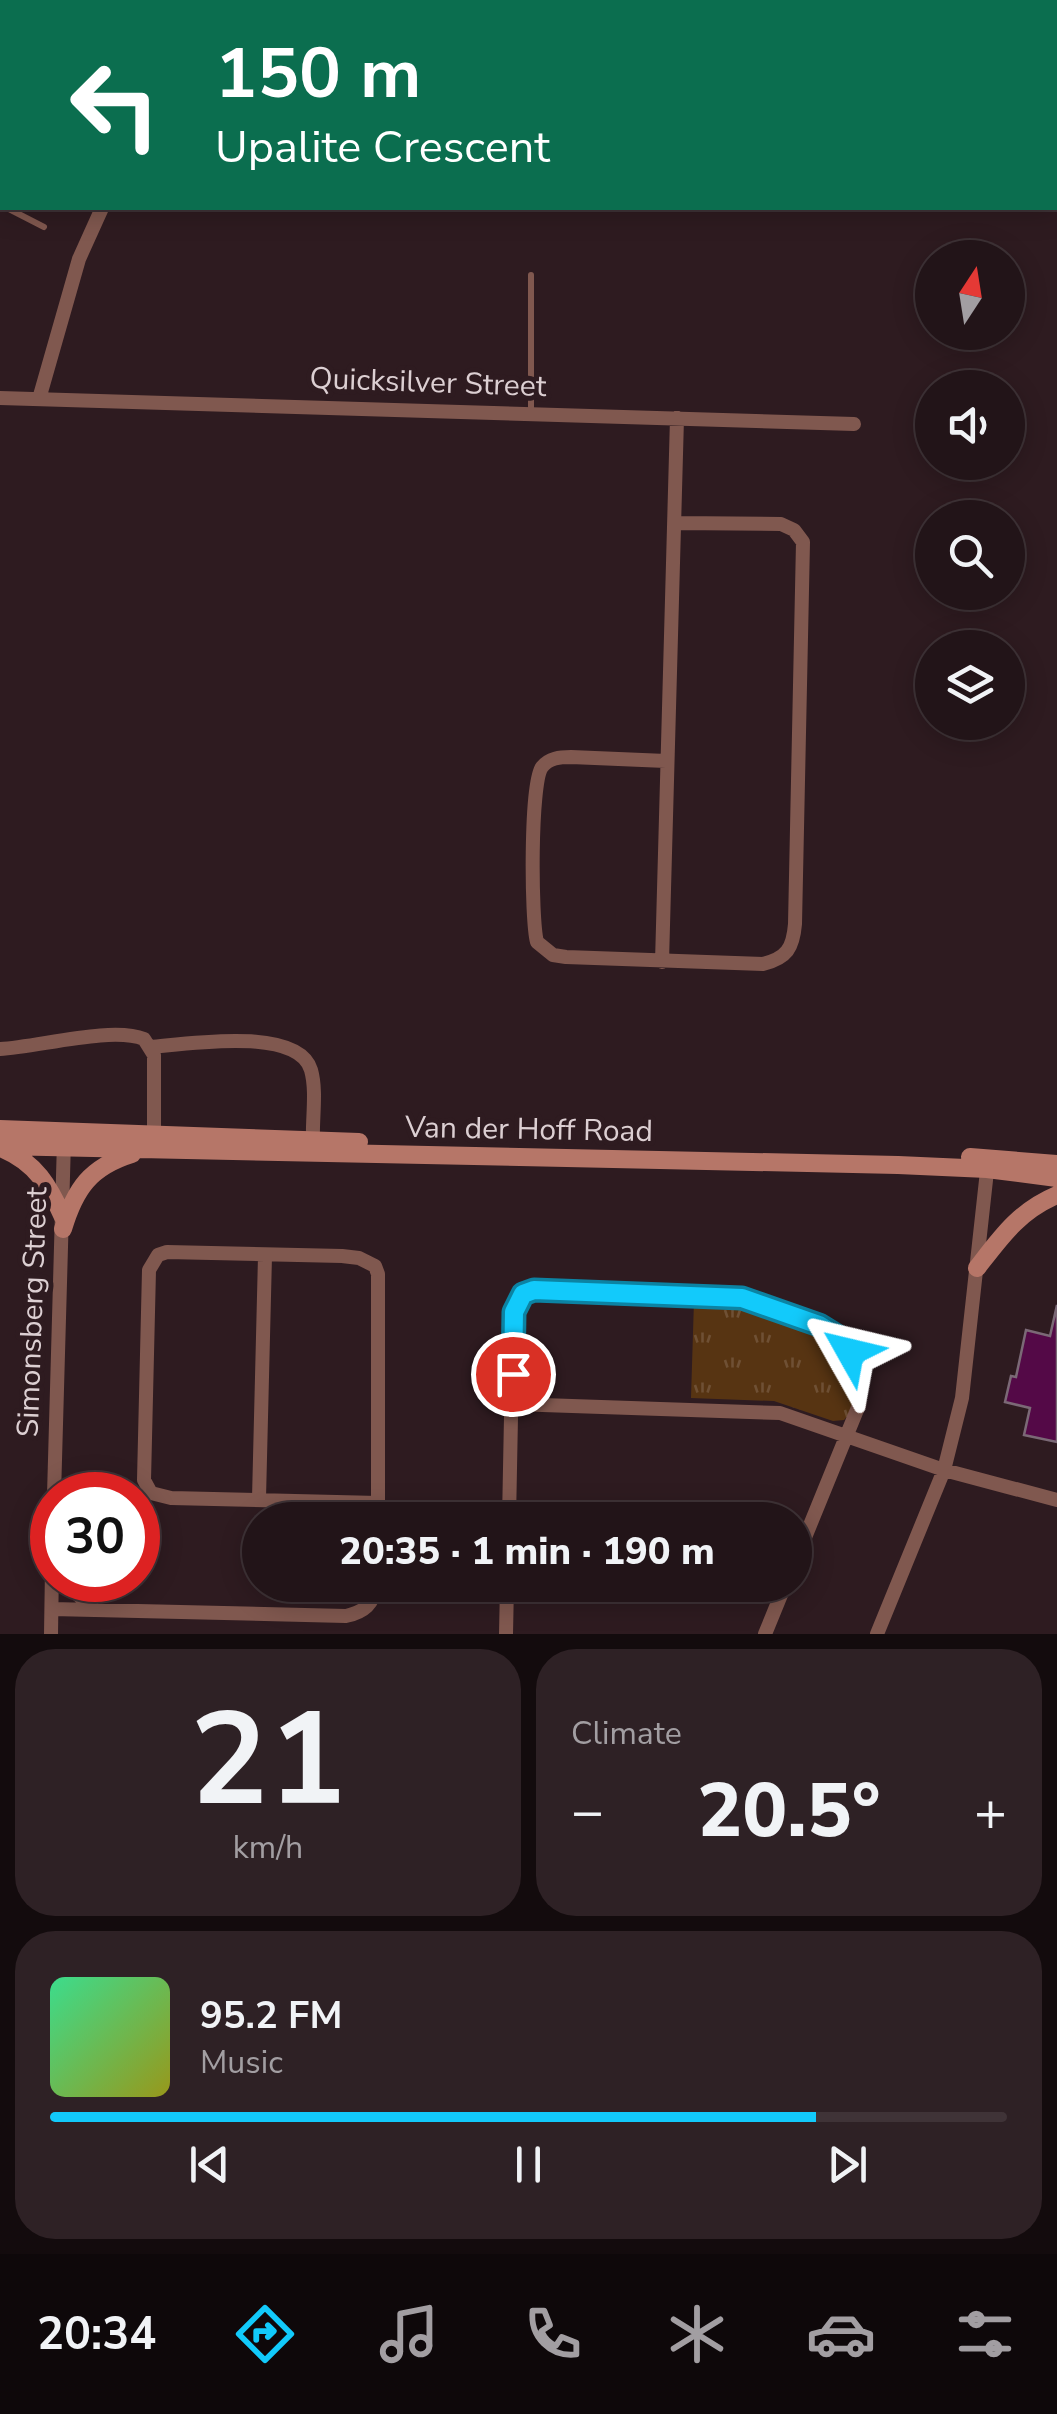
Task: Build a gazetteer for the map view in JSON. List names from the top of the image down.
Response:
{
  "streets": {
    "main road": ["Van der Hoff Road"],
    "street": ["Quicksilver Street", "Simonsberg Street"]
  },
  "crossings": [
    ["Van der Hoff Road", "Simonsberg Street"]
  ],
  "north": "top",
  "page": {
    "turn": ["150 m", "Upalite Crescent"],
    "limit": "30",
    "trip": "20:35 · 1 min · 190 m",
    "tile": [
      ["21", "km/h"],
      "Climate"
    ],
    "heat": ["−", "20.5°", "+"],
    "song": ["95.2 FM", "Music"],
    "tabs": "20:34"
  }
}
